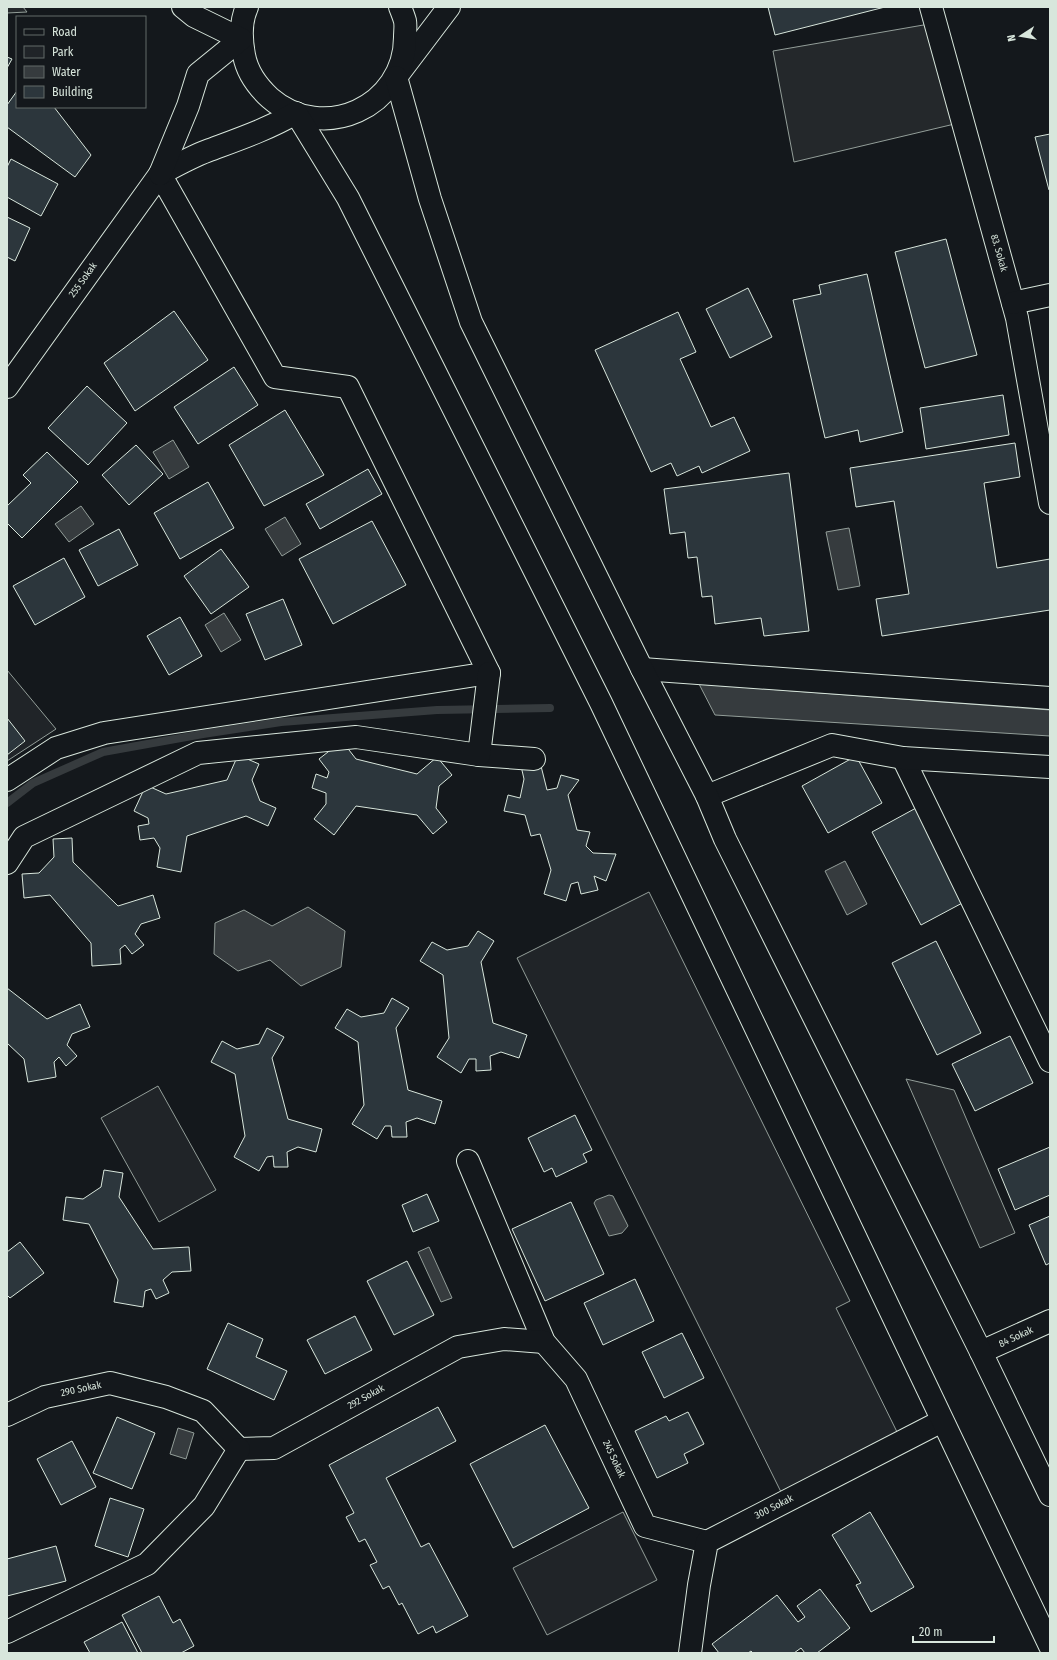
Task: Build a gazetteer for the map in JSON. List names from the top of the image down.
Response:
{
  "streets": {
    "main road": [
      "83. Sokak",
      "255 Sokak",
      "84 Sokak",
      "290 Sokak",
      "292 Sokak",
      "245 Sokak",
      "300 Sokak"
    ]
  },
  "crossings": [
    ["290 Sokak", "292 Sokak"],
    ["292 Sokak", "245 Sokak"],
    ["245 Sokak", "300 Sokak"]
  ],
  "legend": [
    "Road",
    "Park",
    "Water",
    "Building"
  ],
  "scale_bar": "20 m",
  "north": "left"
}
